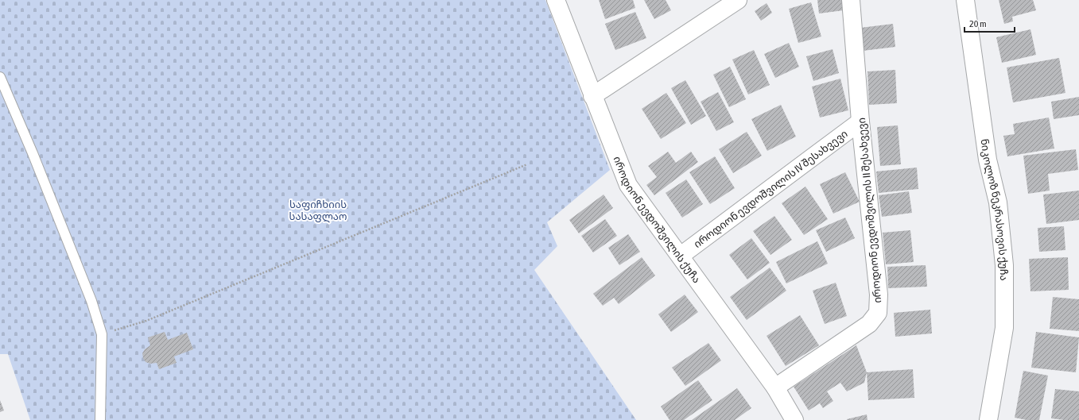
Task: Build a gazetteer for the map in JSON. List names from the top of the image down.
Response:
{
  "streets": {
    "street": [
      "იროდიონ ევდოშვილის IV შესახვევი",
      "ნიკოლოზ ნეკრასოვის ქუჩა",
      "იროდიონ ევდოშვილის II შესახვევი",
      "იროდიონ ევდოშვილის ქუჩა"
    ]
  },
  "crossings": [
    ["იროდიონ ევდოშვილის IV შესახვევი", "იროდიონ ევდოშვილის II შესახვევი"],
    ["იროდიონ ევდოშვილის IV შესახვევი", "იროდიონ ევდოშვილის ქუჩა"],
    ["იროდიონ ევდოშვილის II შესახვევი", "იროდიონ ევდოშვილის ქუჩა"]
  ],
  "parks": ["საფიჩხიის სასაფლაო"],
  "scale_bar": "20 m"
}
